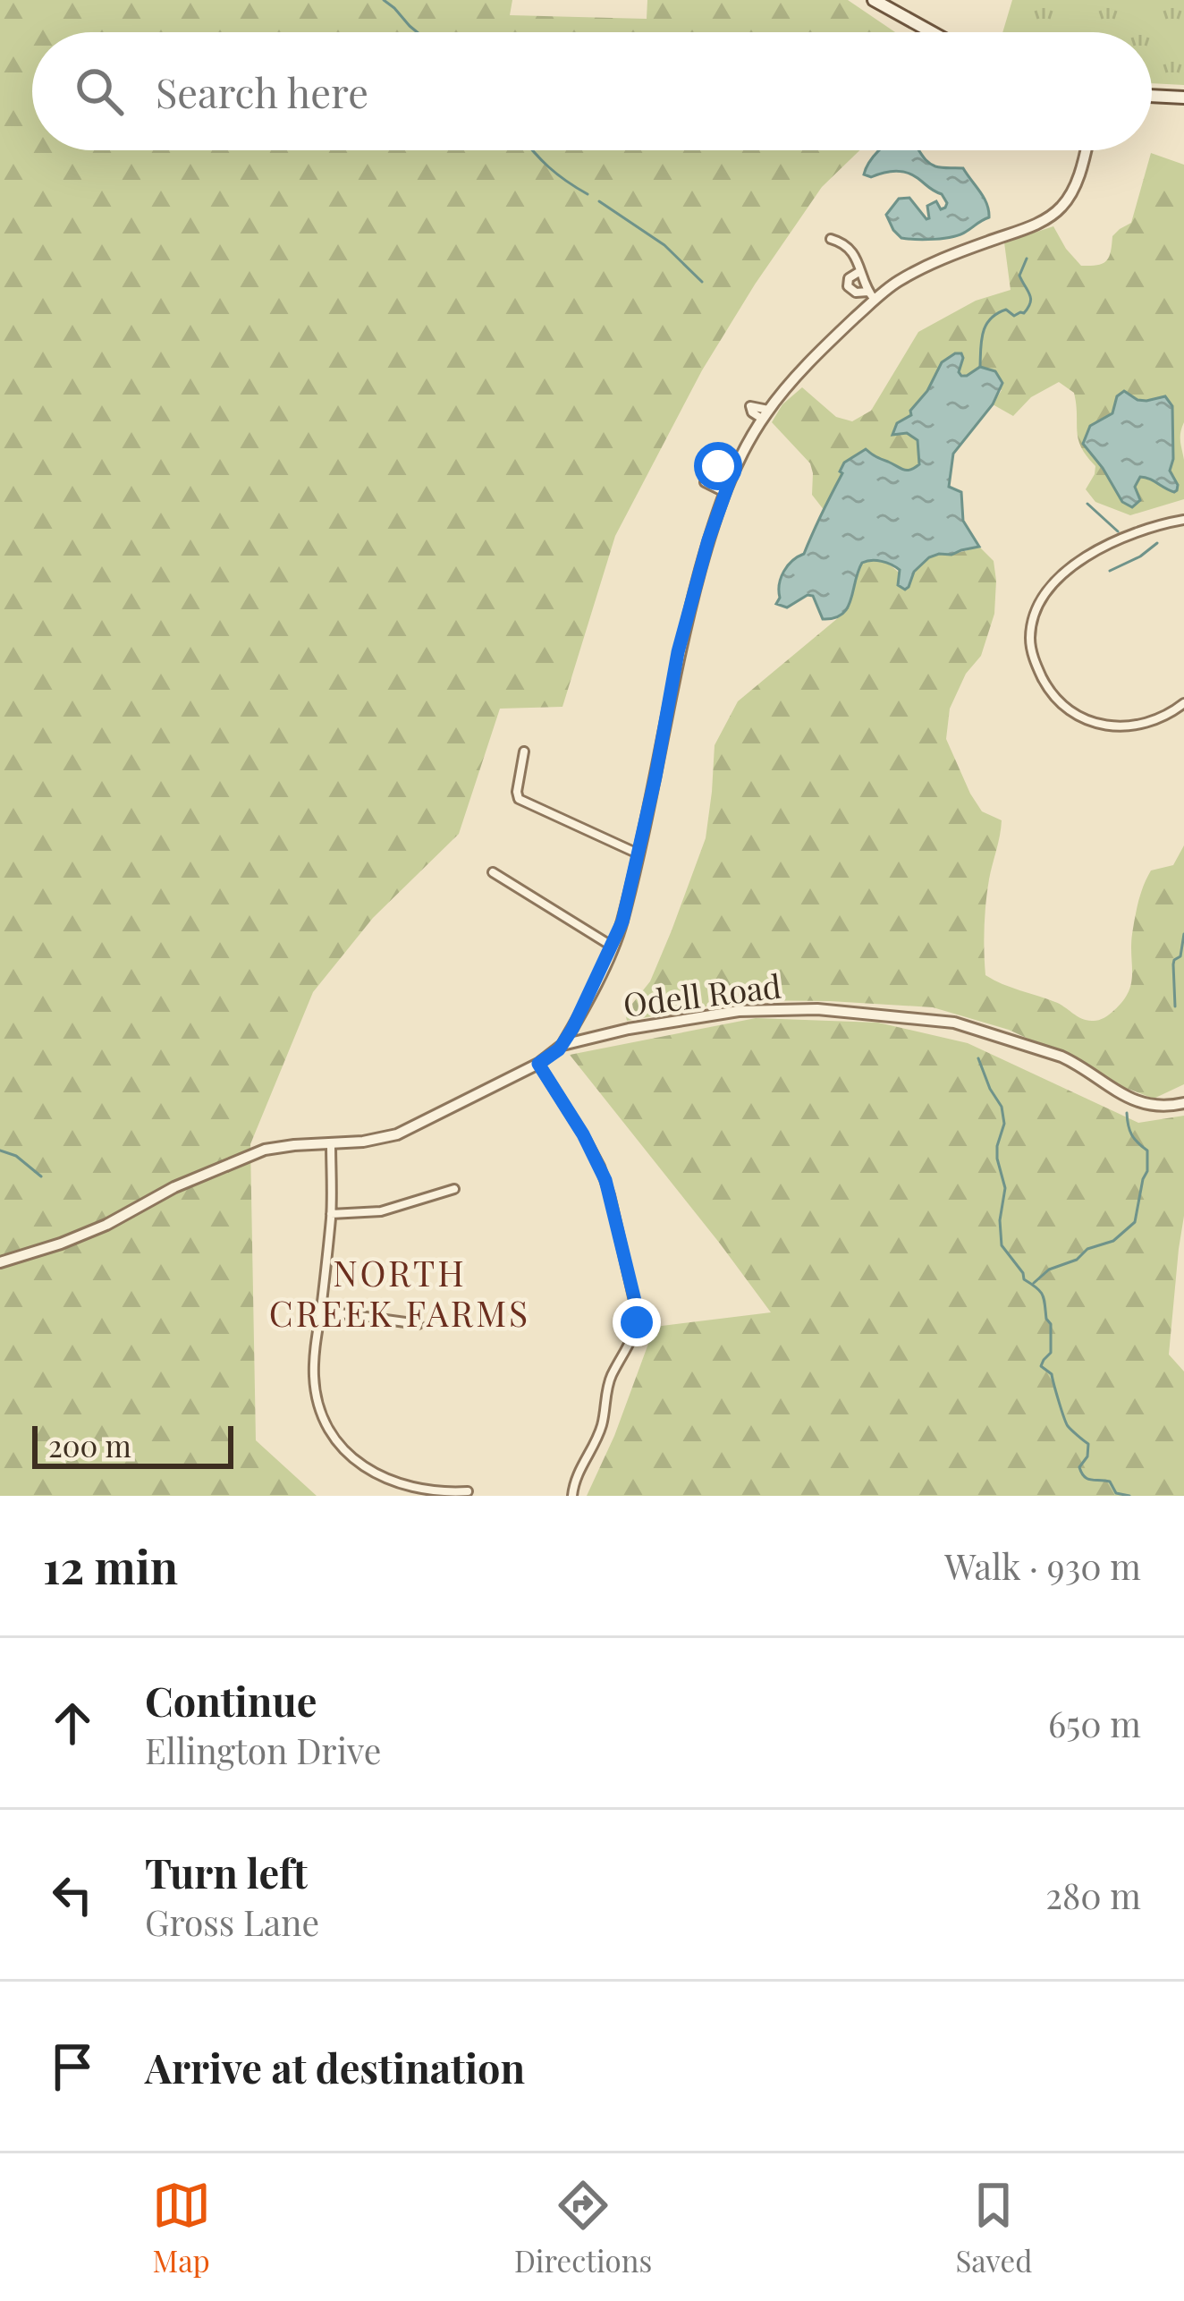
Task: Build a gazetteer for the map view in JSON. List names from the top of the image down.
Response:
{
  "streets": {
    "street": ["Odell Road"]
  },
  "districts": ["NORTH CREEK FARMS"],
  "scale_bar": "200 m",
  "page": {
    "search": "Search here",
    "scale": "200 m",
    "heading": ["12 min", "Walk · 930 m"],
    "list": [
      ["Continue", "Ellington Drive", "650 m"],
      ["Turn left", "Gross Lane", "280 m"],
      "Arrive at destination"
    ],
    "nav": ["Map", "Directions", "Saved"]
  }
}
